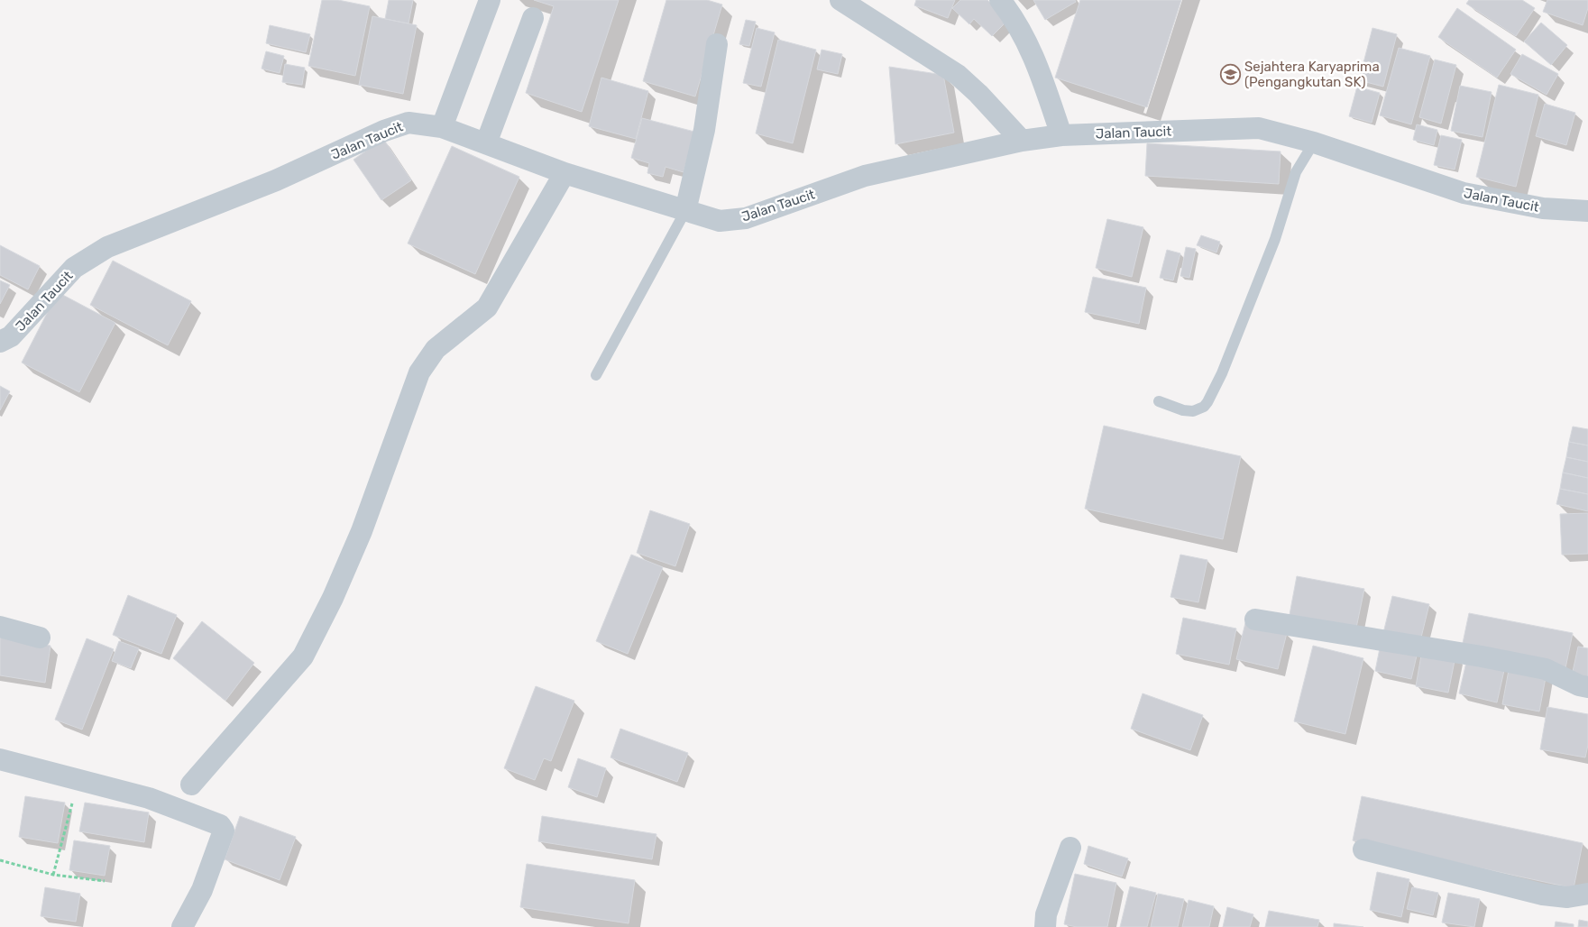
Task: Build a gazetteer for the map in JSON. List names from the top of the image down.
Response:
{
  "streets": {
    "street": ["Jalan Taucit"]
  },
  "places": {
    "school or university": ["Sejahtera Karyaprima (Pengangkutan SK)"]
  }
}
